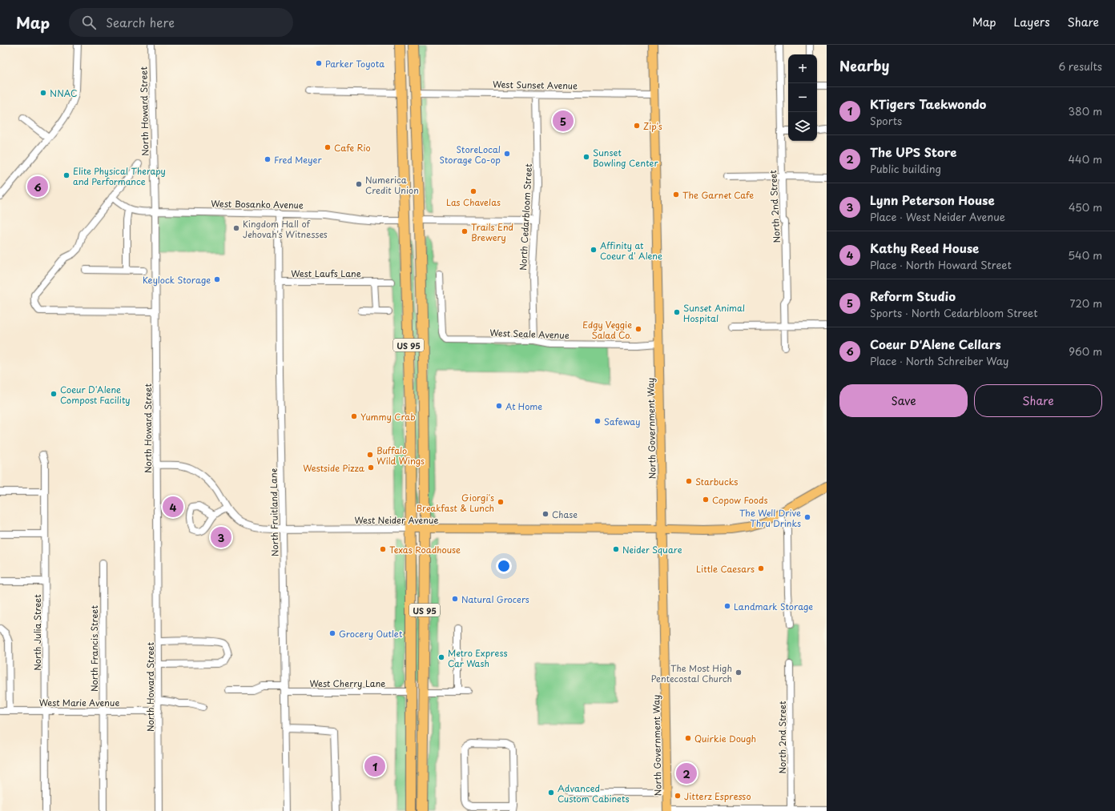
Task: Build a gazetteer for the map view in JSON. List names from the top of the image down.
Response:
{
  "streets": {
    "highway": ["US 95"],
    "main road": ["North Government Way", "West Neider Avenue"],
    "street": [
      "West Sunset Avenue",
      "North Howard Street",
      "West Bosanko Avenue",
      "North 2nd Street",
      "North Cedarbloom Street",
      "West Laufs Lane",
      "West Seale Avenue",
      "North Fruitland Lane",
      "North Julia Street",
      "North Francis Street",
      "West Cherry Lane",
      "West Marie Avenue"
    ]
  },
  "crossings": [
    ["West Sunset Avenue", "North Cedarbloom Street"],
    ["West Sunset Avenue", "US 95"],
    ["West Sunset Avenue", "North Government Way"],
    ["North Howard Street", "West Bosanko Avenue"],
    ["North Howard Street", "West Neider Avenue"],
    ["North Howard Street", "West Marie Avenue"],
    ["West Bosanko Avenue", "US 95"],
    ["West Bosanko Avenue", "North Fruitland Lane"],
    ["North Cedarbloom Street", "West Seale Avenue"],
    ["West Laufs Lane", "North Fruitland Lane"],
    ["West Seale Avenue", "North Government Way"],
    ["US 95", "West Neider Avenue"],
    ["US 95", "West Cherry Lane"],
    ["North Government Way", "West Neider Avenue"],
    ["North Fruitland Lane", "West Neider Avenue"],
    ["North Fruitland Lane", "West Cherry Lane"],
    ["North Julia Street", "West Marie Avenue"],
    ["North Francis Street", "West Marie Avenue"]
  ],
  "places": [
    "Parker Toyota",
    "NNAC",
    "Zip's",
    "Cafe Rio",
    "StoreLocal Storage Co-op",
    "Sunset Bowling Center",
    "Fred Meyer",
    "Elite Physical Therapy and Performance",
    "Numerica Credit Union",
    "Las Chavelas",
    "The Garnet Cafe",
    "Kingdom Hall of Jehovah's Witnesses",
    "Trails End Brewery",
    "Affinity at Coeur d' Alene",
    "Keylock Storage",
    "Sunset Animal Hospital",
    "Edgy Veggie Salad Co.",
    "Coeur D'Alene Compost Facility",
    "At Home",
    "Yummy Crab",
    "Safeway",
    "Buffalo Wild Wings",
    "Westside Pizza",
    "Starbucks",
    "Copow Foods",
    "Giorgi's Breakfast & Lunch",
    "Chase",
    "The Well Drive Thru Drinks",
    "Texas Roadhouse",
    "Neider Square",
    "Little Caesars",
    "Natural Grocers",
    "Landmark Storage",
    "Grocery Outlet",
    "Metro Express Car Wash",
    "The Most High Pentecostal Church",
    "Quirkie Dough",
    "Advanced Custom Cabinets",
    "Jitterz Espresso"
  ],
  "page": {
    "header": "Map",
    "search": "Search here",
    "nav": ["Map", "Layers", "Share"],
    "heading": ["Nearby", "6 results"],
    "map_buttons": ["+", "−"],
    "list": [
      {
        "mark": "1",
        "name": "KTigers Taekwondo",
        "note": "Sports",
        "value": "380 m"
      },
      {
        "mark": "2",
        "name": "The UPS Store",
        "note": "Public building",
        "value": "440 m"
      },
      {
        "mark": "3",
        "name": "Lynn Peterson House",
        "note": "Place · West Neider Avenue",
        "value": "450 m"
      },
      {
        "mark": "4",
        "name": "Kathy Reed House",
        "note": "Place · North Howard Street",
        "value": "540 m"
      },
      {
        "mark": "5",
        "name": "Reform Studio",
        "note": "Sports · North Cedarbloom Street",
        "value": "720 m"
      },
      {
        "mark": "6",
        "name": "Coeur D'Alene Cellars",
        "note": "Place · North Schreiber Way",
        "value": "960 m"
      }
    ],
    "pins": [
      "5",
      "6",
      "4",
      "3",
      "1",
      "2"
    ],
    "buttons": ["Save", "Share"]
  }
}
